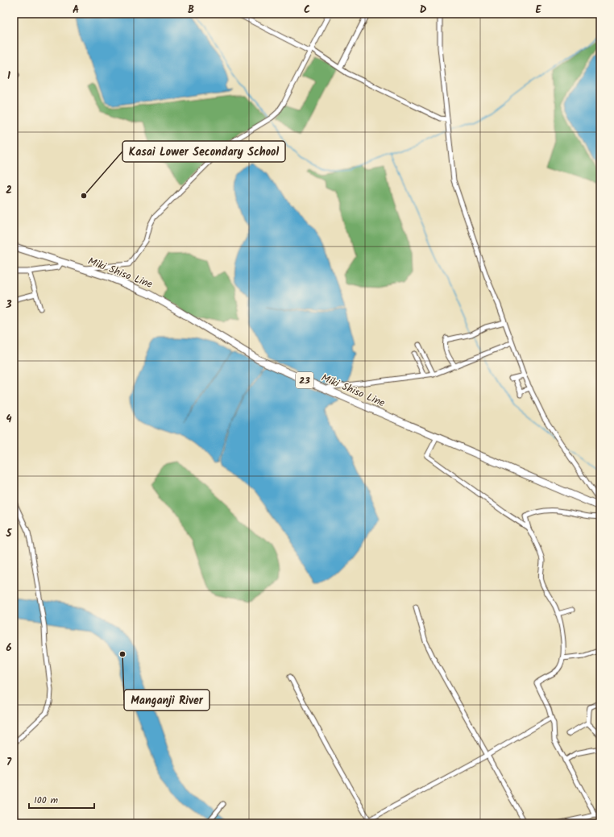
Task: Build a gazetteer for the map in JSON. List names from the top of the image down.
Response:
{
  "streets": {
    "main road": ["Miki Shiso Line", "23"]
  },
  "places": ["Kasai Lower Secondary School", "Manganji River"],
  "scale_bar": "100 m",
  "grid": {
    "columns": [
      "A",
      "B",
      "C",
      "D",
      "E"
    ],
    "rows": [
      "1",
      "2",
      "3",
      "4",
      "5",
      "6",
      "7"
    ]
  }
}
